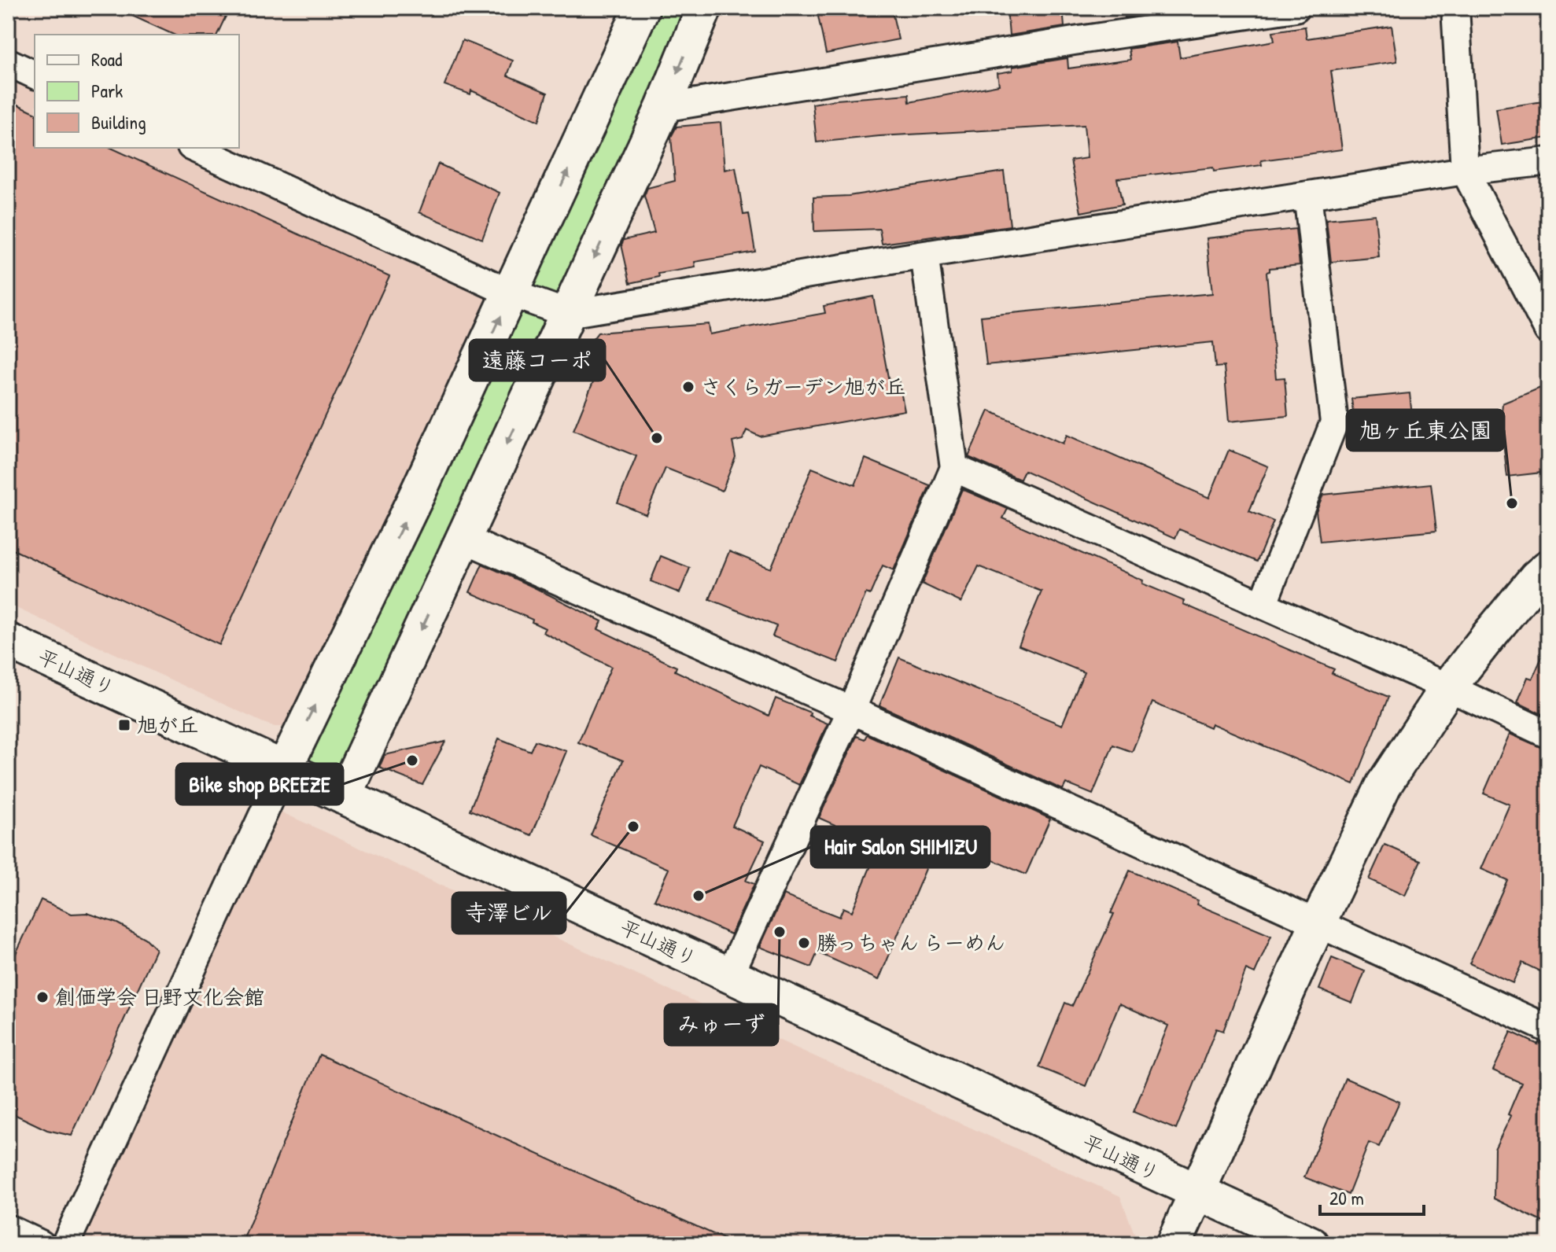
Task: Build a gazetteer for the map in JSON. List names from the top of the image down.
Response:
{
  "streets": {
    "street": ["平山通り"]
  },
  "places": {
    "other": [
      "さくらガーデン旭が丘",
      "遠藤コーポ",
      "旭ヶ丘東公園",
      "Bike shop BREEZE",
      "寺澤ビル",
      "Hair Salon SHIMIZU",
      "みゅーず",
      "勝っちゃん らーめん",
      "創価学会 日野文化会館"
    ],
    "transit": ["旭が丘"]
  },
  "legend": ["Road", "Park", "Building"],
  "scale_bar": "20 m"
}
